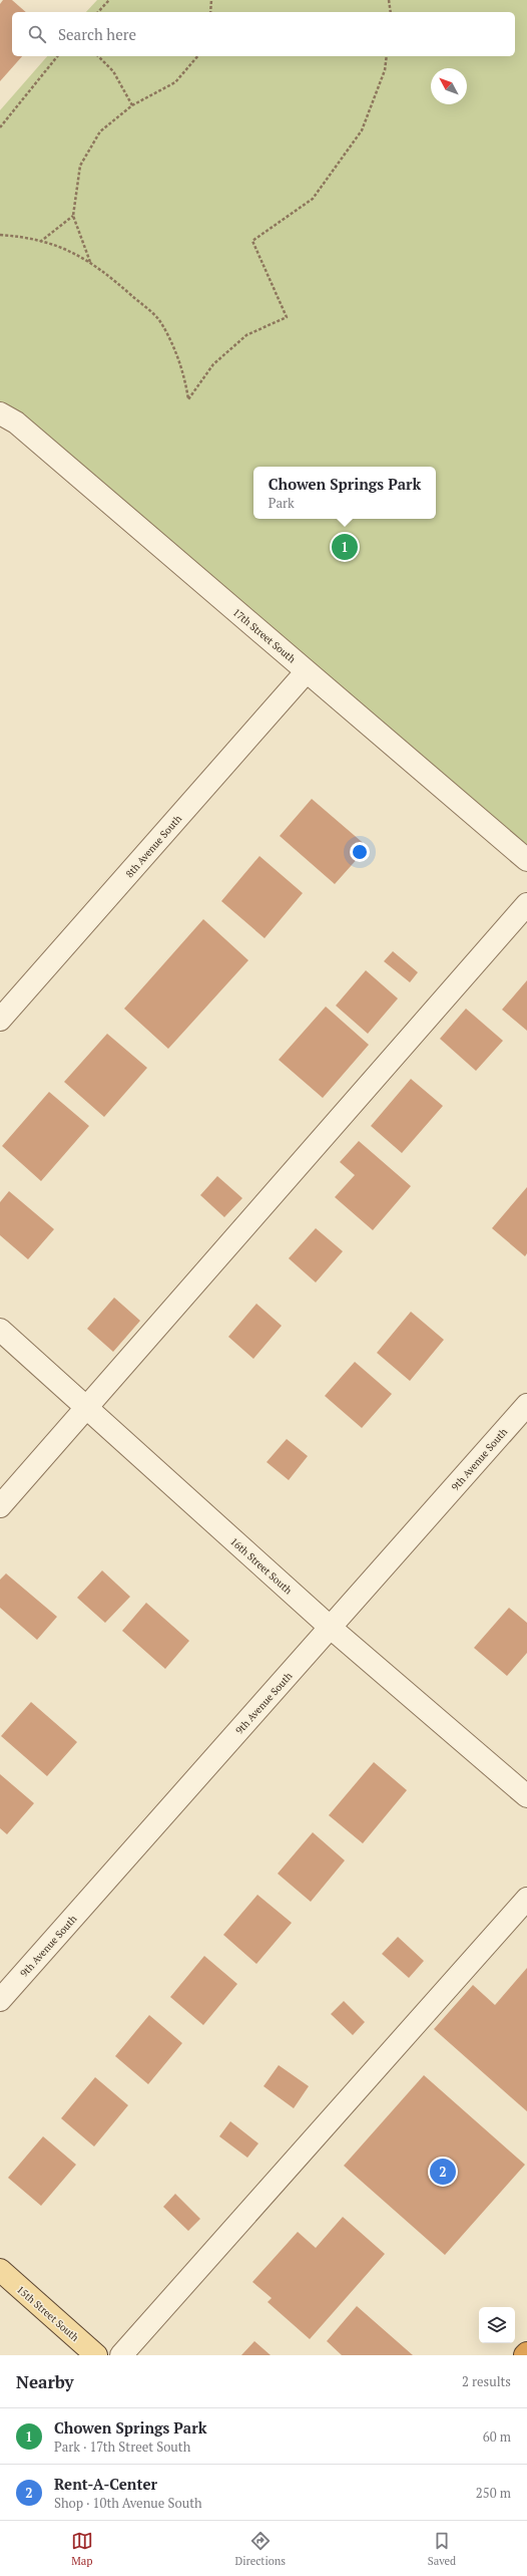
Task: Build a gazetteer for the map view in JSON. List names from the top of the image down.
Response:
{
  "streets": {
    "main road": ["15th Street South"],
    "street": [
      "17th Street South",
      "8th Avenue South",
      "9th Avenue South",
      "16th Street South"
    ]
  },
  "crossings": [
    ["17th Street South", "8th Avenue South"],
    ["9th Avenue South", "16th Street South"]
  ],
  "north": "top left",
  "page": {
    "search": "Search here",
    "popup": ["Chowen Springs Park", "Park"],
    "pins": ["1", "2"],
    "heading": ["Nearby", "2 results"],
    "list": [
      {
        "mark": "1",
        "name": "Chowen Springs Park",
        "note": "Park · 17th Street South",
        "value": "60 m"
      },
      {
        "mark": "2",
        "name": "Rent-A-Center",
        "note": "Shop · 10th Avenue South",
        "value": "250 m"
      }
    ],
    "nav": ["Map", "Directions", "Saved"]
  }
}
